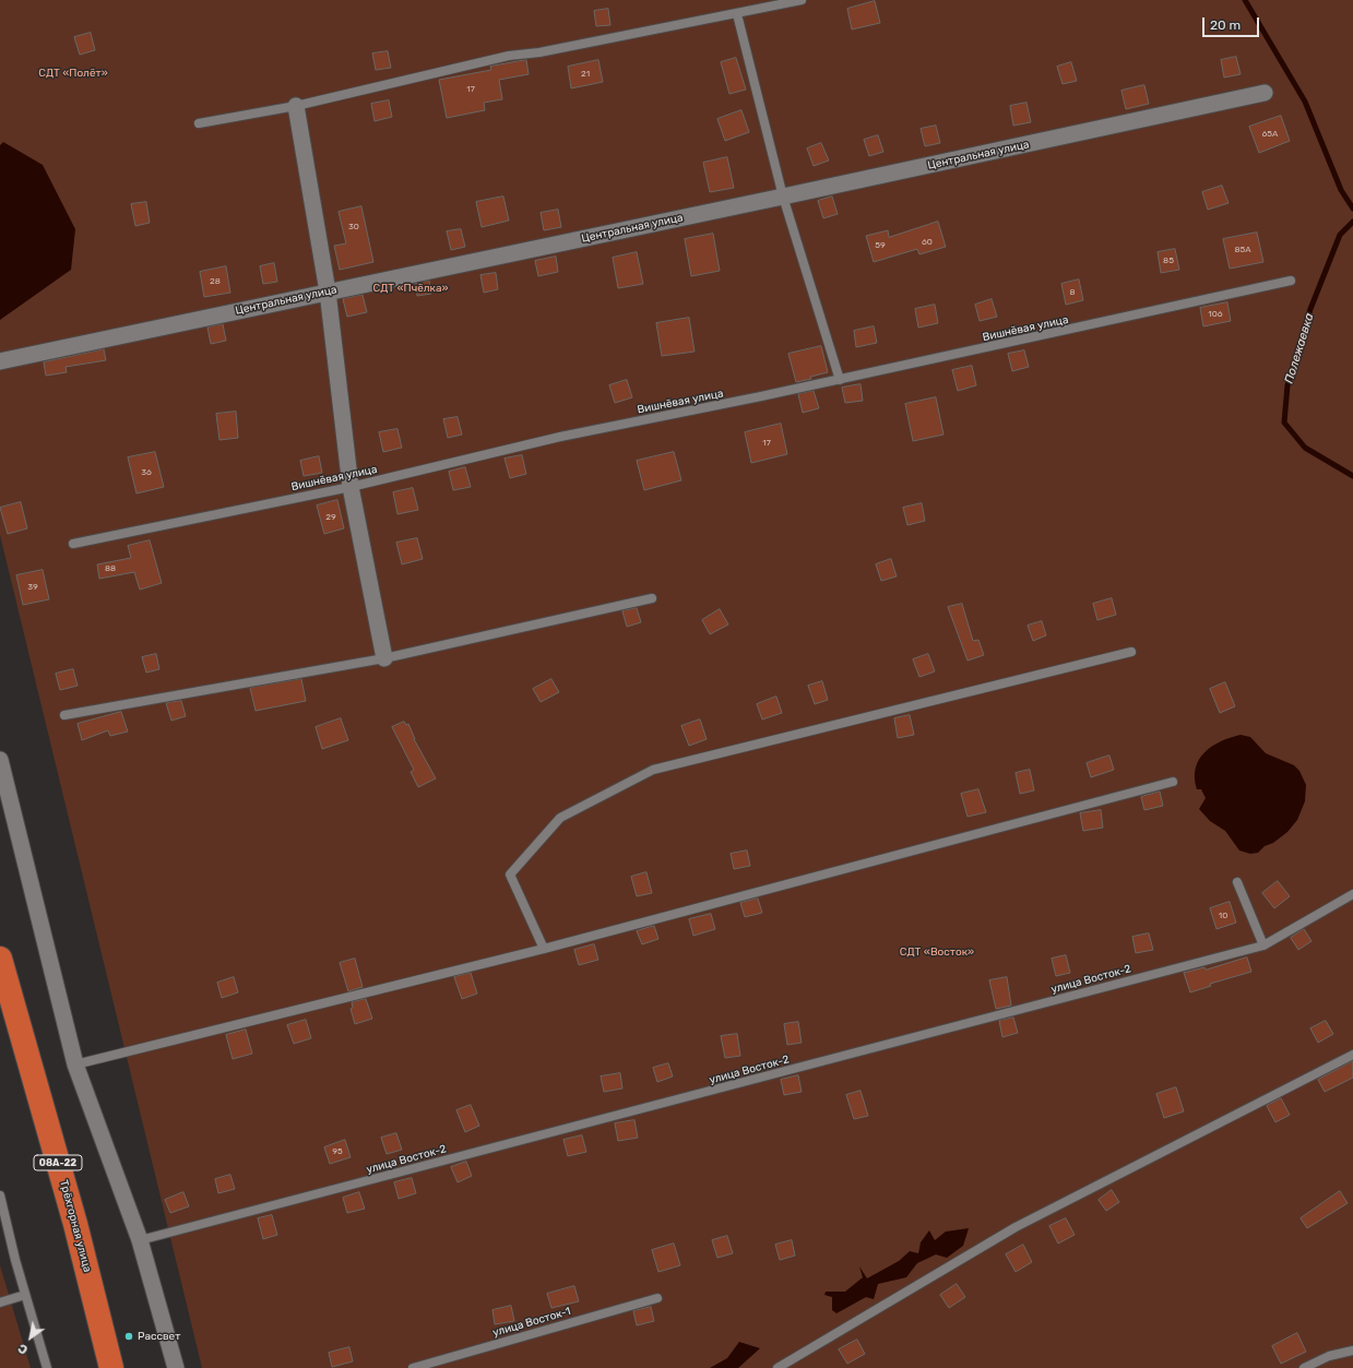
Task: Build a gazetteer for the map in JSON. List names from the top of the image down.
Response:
{
  "streets": {
    "highway": ["08А-22", "Трёхгорная улица"],
    "street": ["Центральная улица"],
    "lane": ["Вишнёвая улица", "улица Восток-2", "улица Восток-1"]
  },
  "water": ["Полежаевка"],
  "parks": ["СДТ «Полёт»", "СДТ «Пчёлка»", "СДТ «Восток»"],
  "places": ["Рассвет"],
  "house_numbers": [
    "21",
    "17",
    "65А",
    "30",
    "60",
    "59",
    "85А",
    "85",
    "28",
    "8",
    "106",
    "17",
    "36",
    "29",
    "88",
    "39",
    "10",
    "95"
  ],
  "scale_bar": "20 m",
  "north": "bottom left"
}
